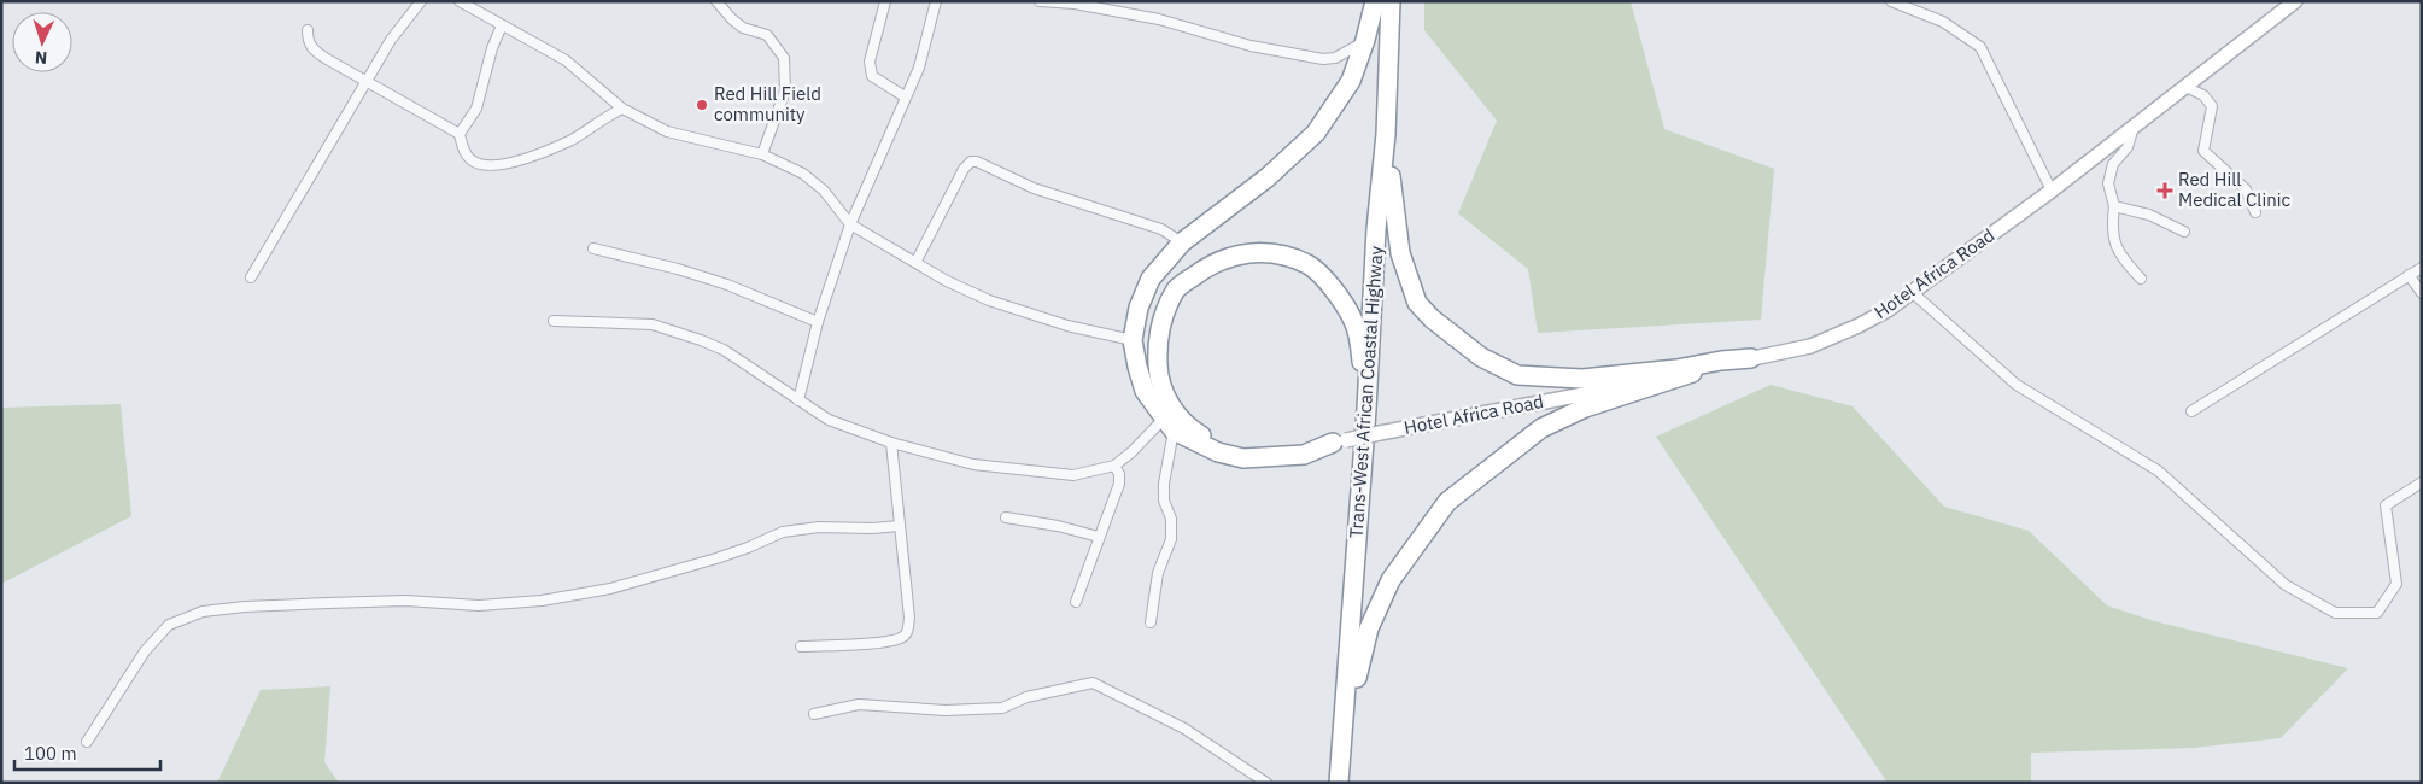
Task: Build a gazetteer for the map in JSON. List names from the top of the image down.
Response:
{
  "streets": {
    "highway": ["Trans-West African Coastal Highway"],
    "street": ["Hotel Africa Road"]
  },
  "places": {
    "other": ["Red Hill Field community"],
    "health": ["Red Hill Medical Clinic"]
  },
  "scale_bar": "100 m",
  "north": "bottom"
}
